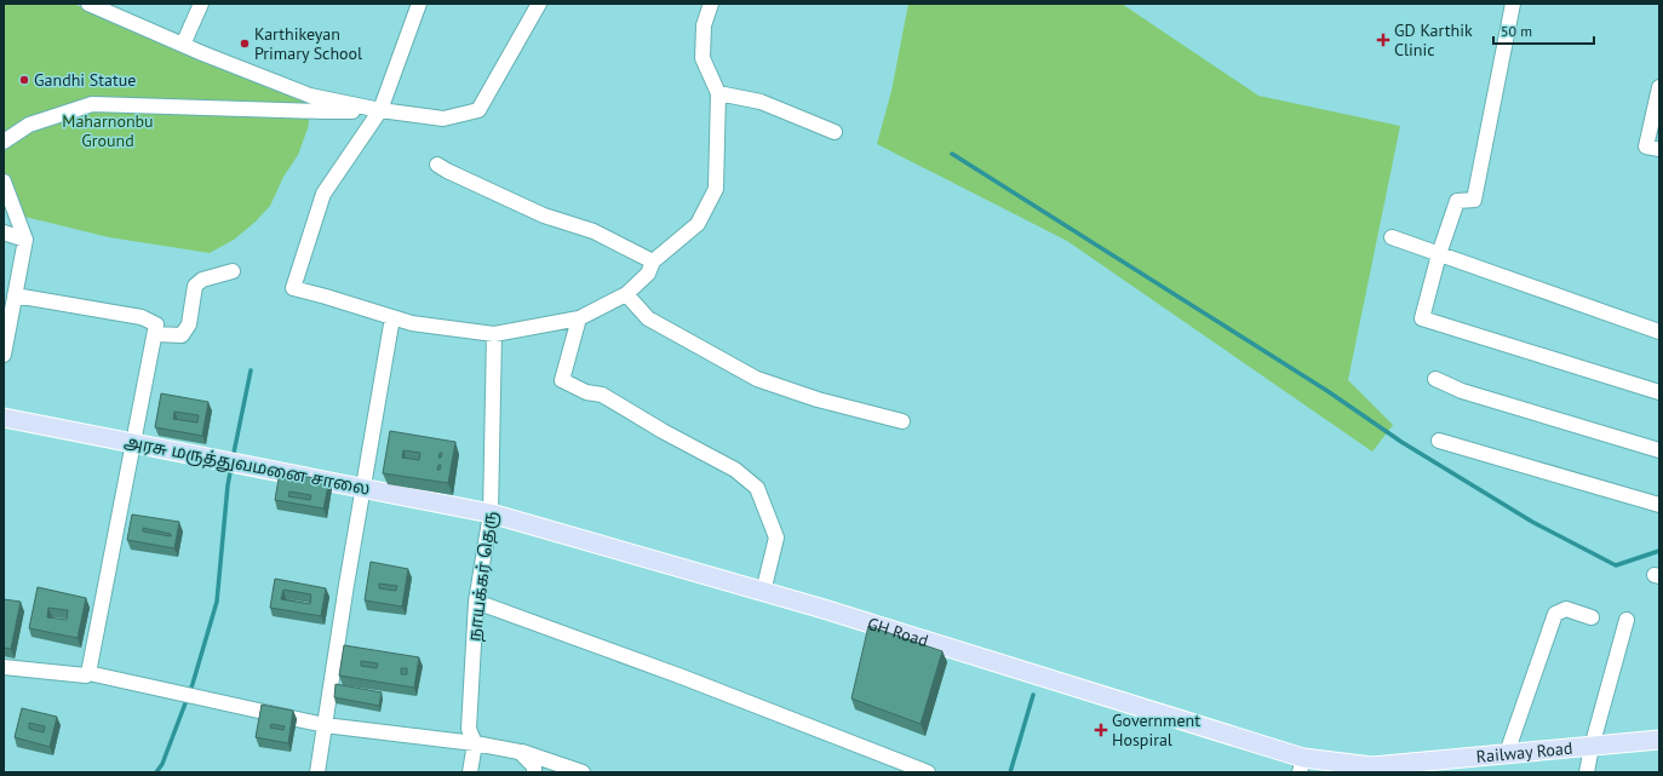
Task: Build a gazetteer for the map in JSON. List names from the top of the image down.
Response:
{
  "streets": {
    "main road": ["அரசு மருத்துவமனை சாலை", "GH Road", "Railway Road"],
    "street": ["நாயக்கர் தெரு"]
  },
  "crossings": [
    ["அரசு மருத்துவமனை சாலை", "நாயக்கர் தெரு"],
    ["அரசு மருத்துவமனை சாலை", "GH Road"],
    ["நாயக்கர் தெரு", "GH Road"],
    ["GH Road", "Railway Road"]
  ],
  "parks": ["Maharnonbu Ground"],
  "places": {
    "health": ["GD Karthik Clinic", "Government Hospiral"],
    "other": ["Karthikeyan Primary School", "Gandhi Statue"]
  },
  "scale_bar": "50 m"
}
